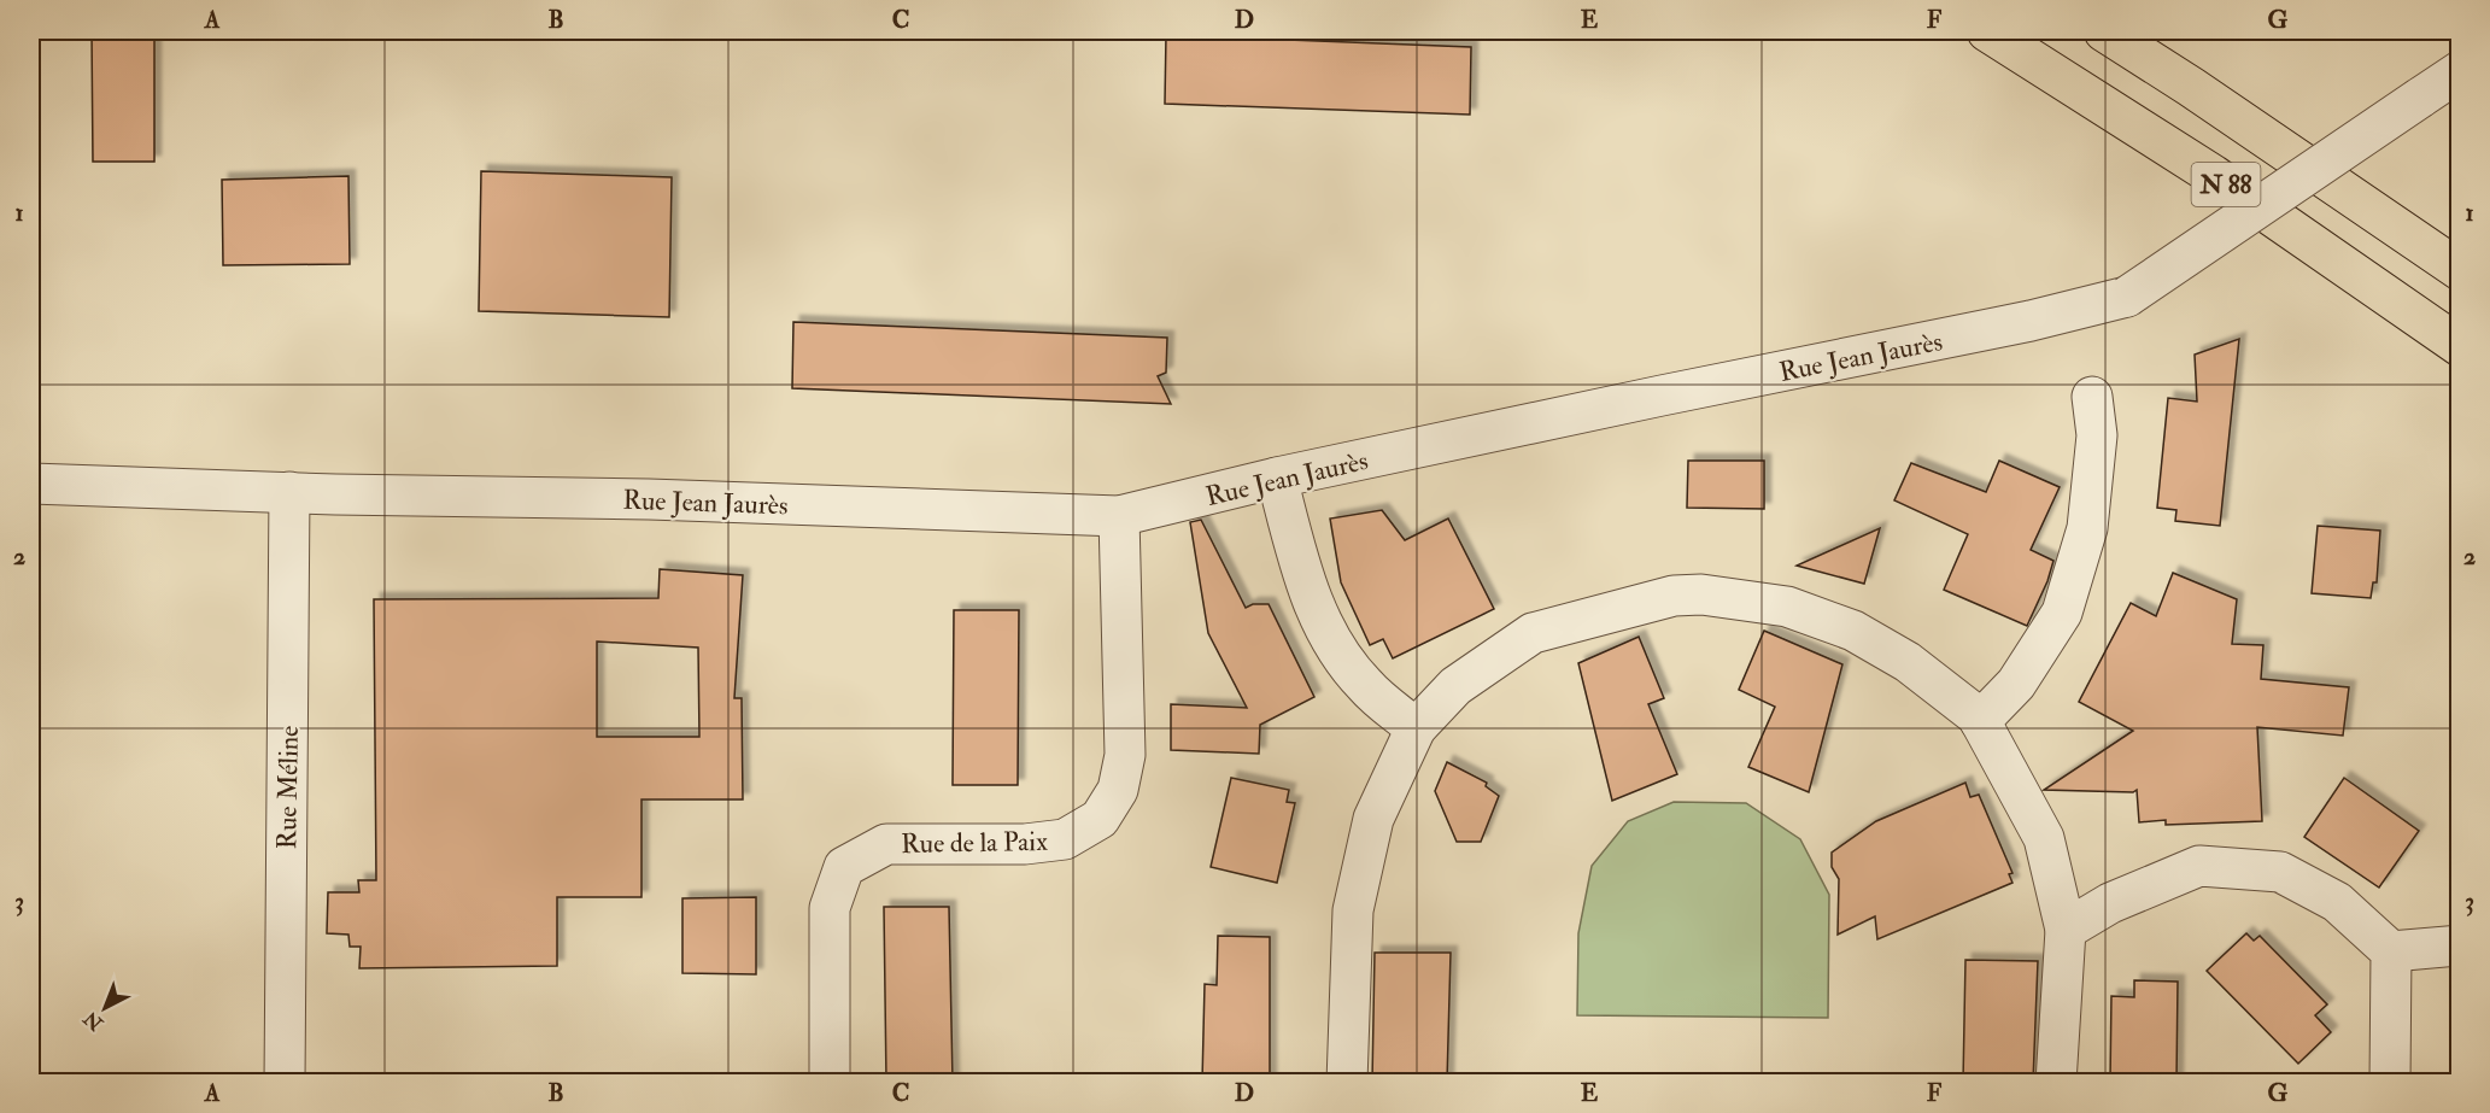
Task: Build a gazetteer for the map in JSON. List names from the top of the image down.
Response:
{
  "streets": {
    "highway": ["N 88"],
    "street": ["Rue Jean Jaurès", "Rue Méline", "Rue de la Paix"]
  },
  "crossings": [
    ["Rue Jean Jaurès", "Rue Méline"],
    ["Rue Jean Jaurès", "Rue de la Paix"]
  ],
  "north": "bottom left",
  "grid": {
    "columns": [
      "A",
      "B",
      "C",
      "D",
      "E",
      "F",
      "G"
    ],
    "rows": ["1", "2", "3"]
  }
}
